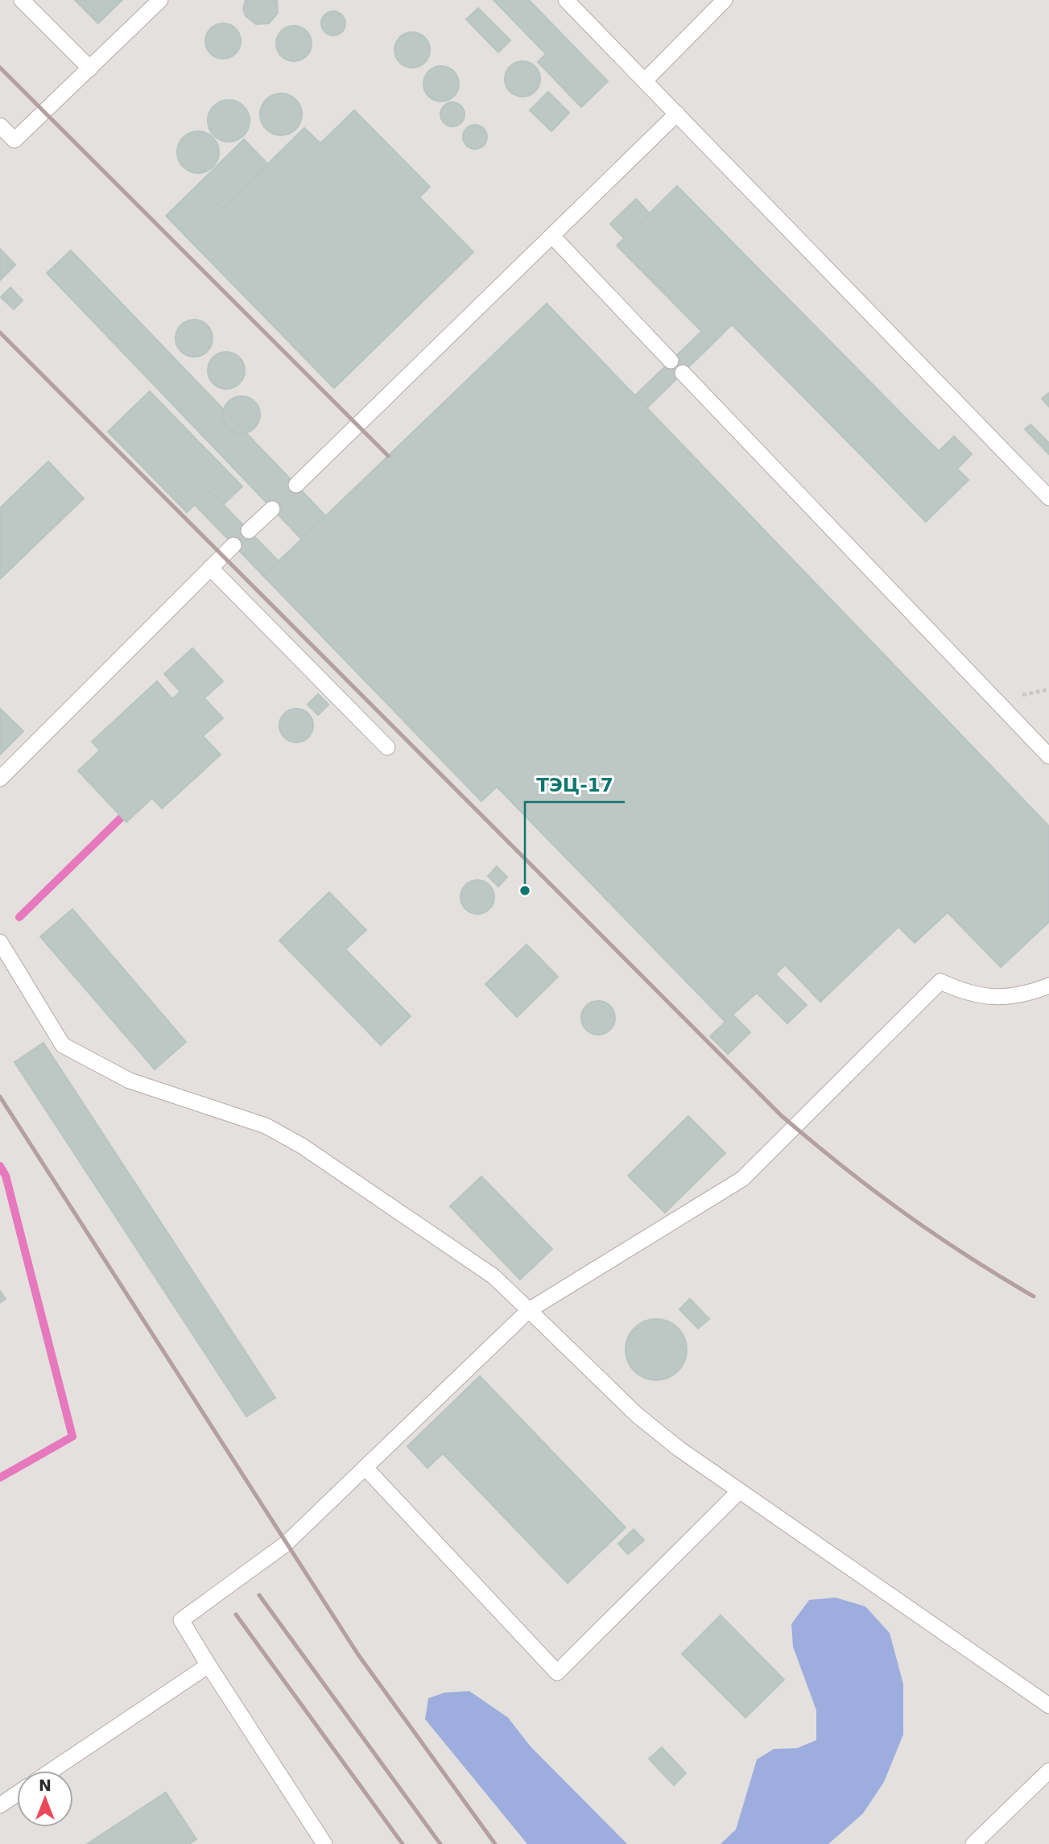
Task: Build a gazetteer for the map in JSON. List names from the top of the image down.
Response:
{
  "places": ["ТЭЦ-17"],
  "north": "top"
}
